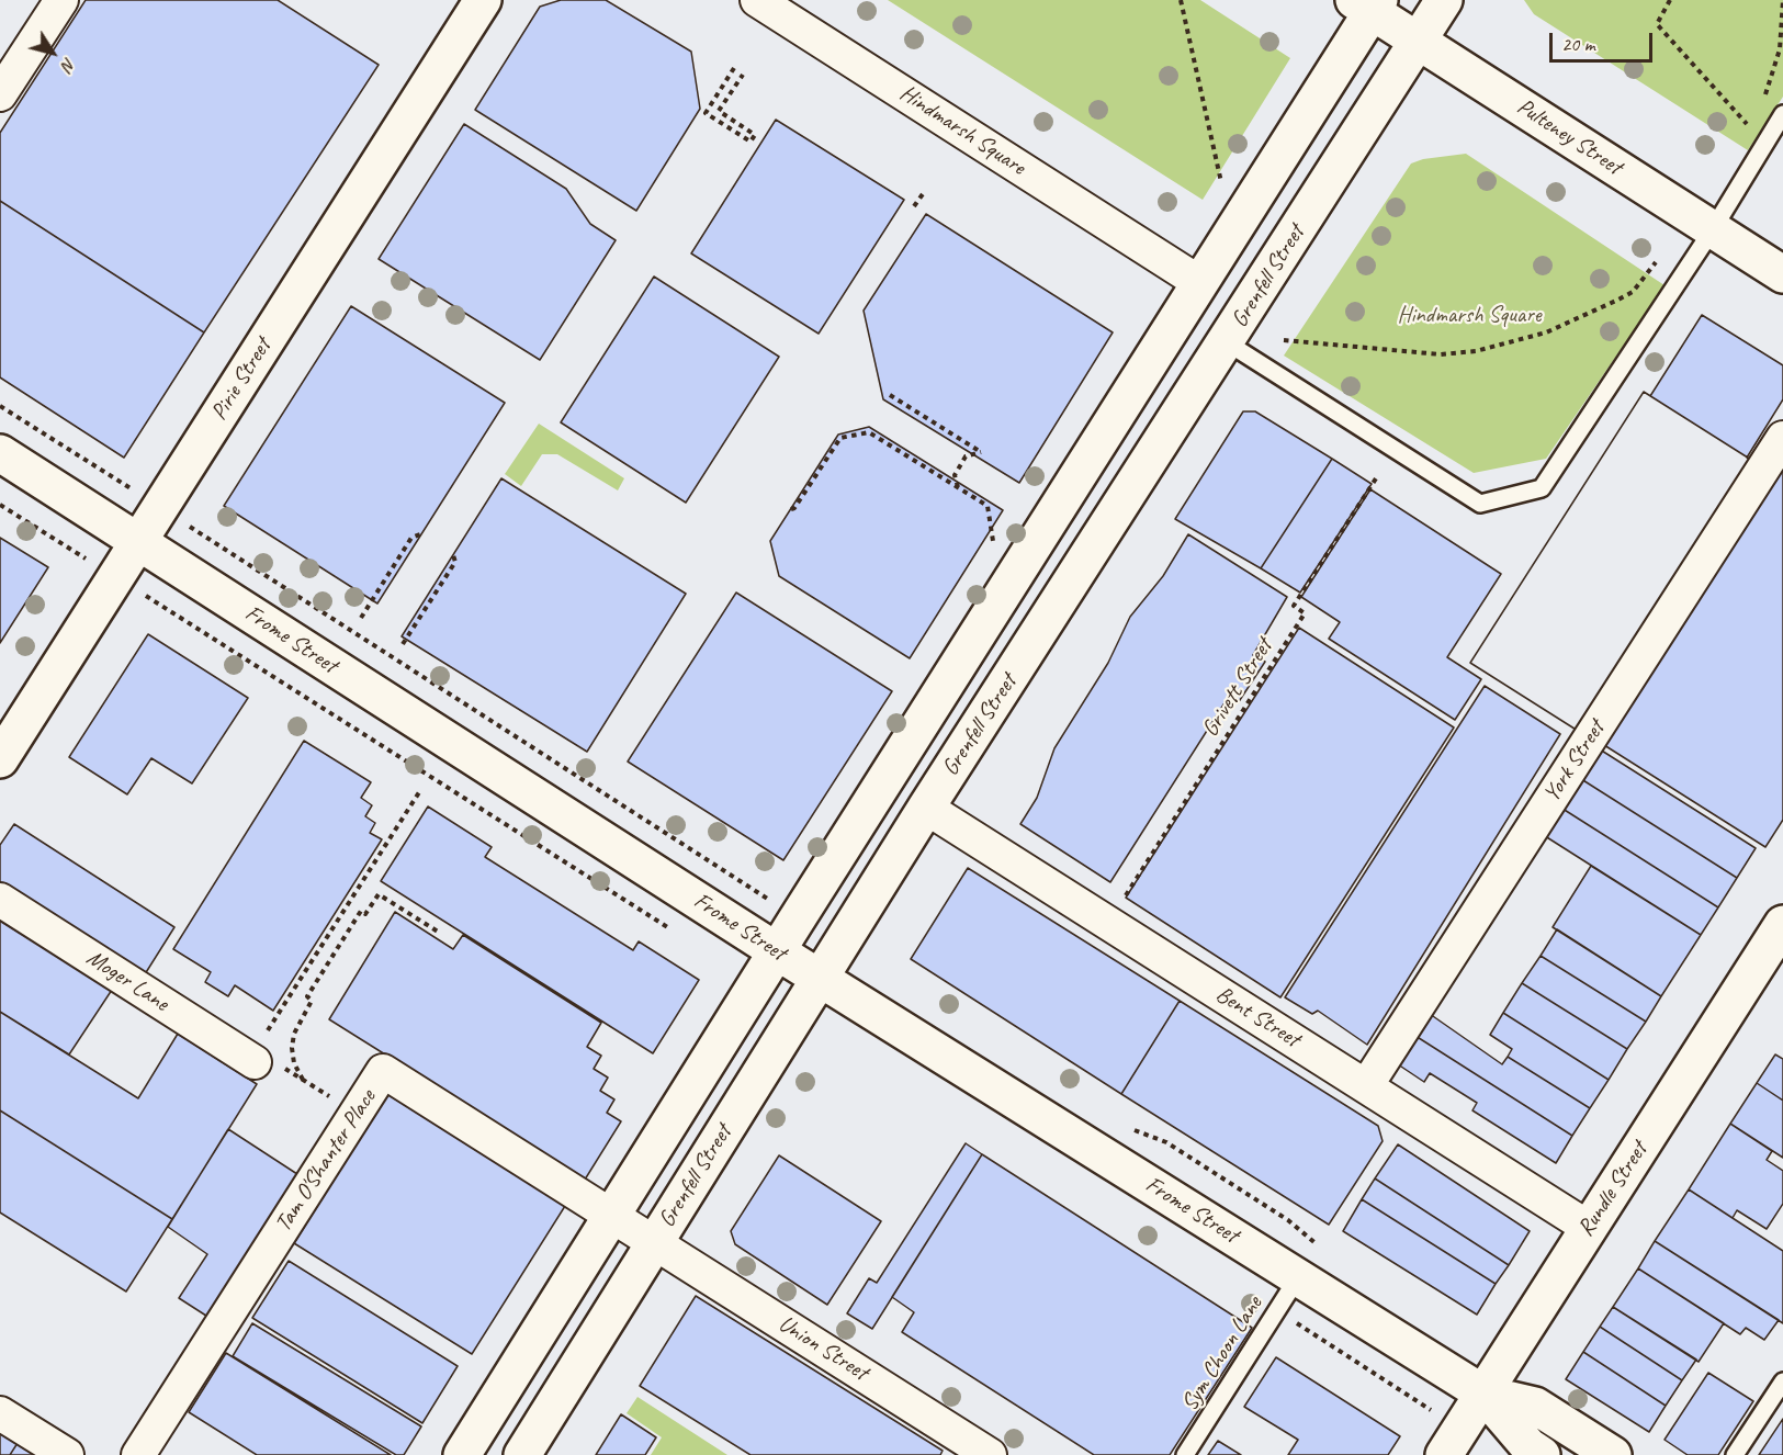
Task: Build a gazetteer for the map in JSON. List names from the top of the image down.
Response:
{
  "streets": {
    "main road": [
      "Pulteney Street",
      "Grenfell Street",
      "Pirie Street",
      "Frome Street",
      "Rundle Street"
    ],
    "street": [
      "Hindmarsh Square",
      "York Street",
      "Moger Lane",
      "Bent Street",
      "Tam O'Shanter Place",
      "Union Street"
    ],
    "lane": ["Sym Choon Lane"],
    "path": ["Grivett Street"]
  },
  "crossings": [
    ["Pulteney Street", "Grenfell Street"],
    ["Grenfell Street", "Frome Street"],
    ["Grenfell Street", "Bent Street"],
    ["Grenfell Street", "Tam O'Shanter Place"],
    ["Grenfell Street", "Union Street"],
    ["Pirie Street", "Frome Street"],
    ["Frome Street", "Rundle Street"],
    ["Frome Street", "Sym Choon Lane"],
    ["Grivett Street", "Bent Street"],
    ["York Street", "Bent Street"],
    ["Bent Street", "Rundle Street"],
    ["Tam O'Shanter Place", "Union Street"]
  ],
  "parks": ["Hindmarsh Square"],
  "scale_bar": "20 m",
  "north": "bottom right"
}
